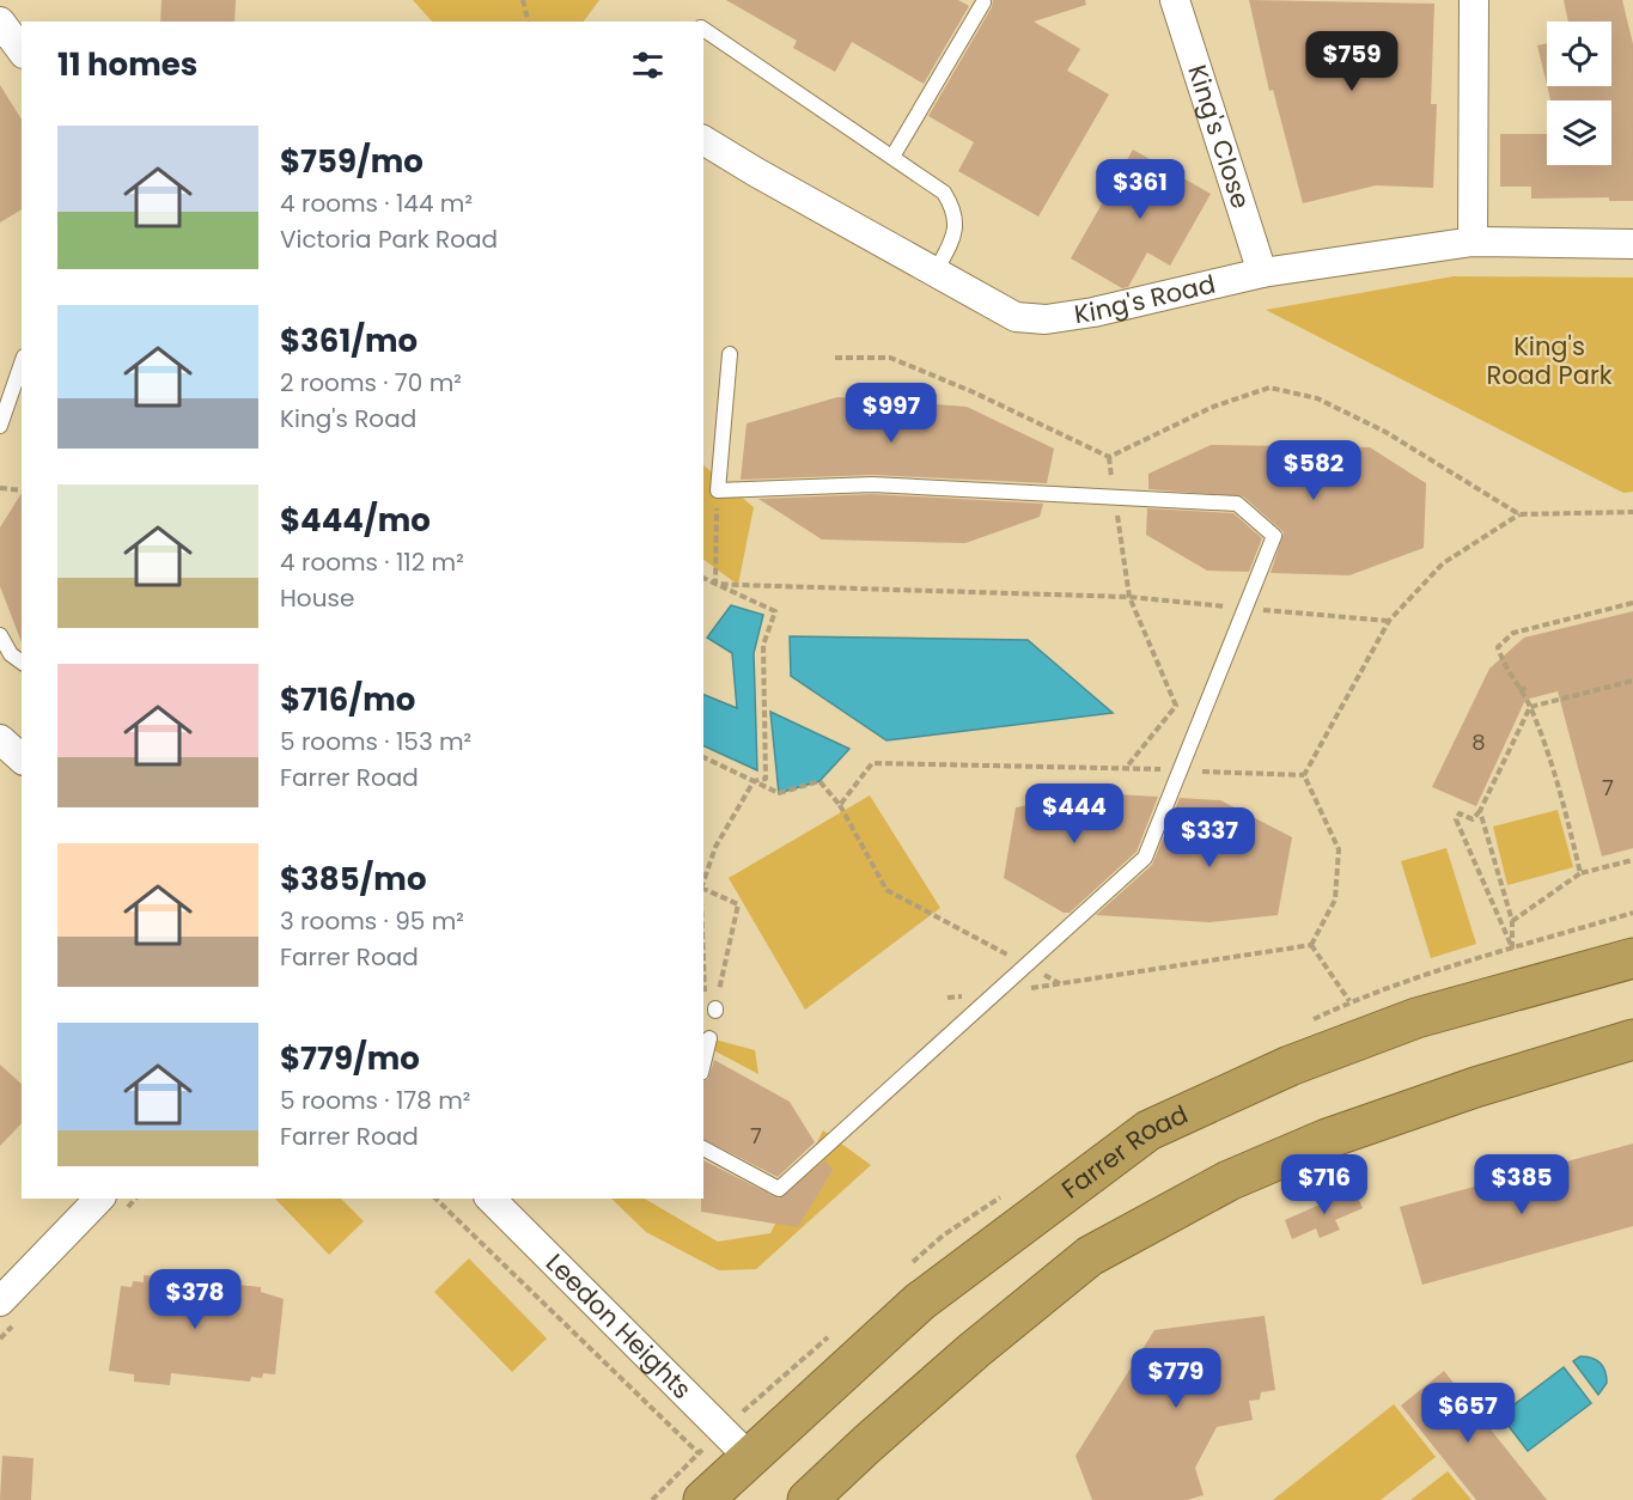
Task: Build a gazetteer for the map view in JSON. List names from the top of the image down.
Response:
{
  "streets": {
    "highway": ["Farrer Road"],
    "street": ["King's Close", "King's Road", "Leedon Heights"]
  },
  "crossings": [
    ["King's Close", "King's Road"],
    ["Farrer Road", "Leedon Heights"]
  ],
  "parks": ["King's Road Park"],
  "house_numbers": ["8", "7", "7"],
  "page": {
    "heading": "11 homes",
    "price": [
      "$759",
      "$361",
      "$997",
      "$582",
      "$444",
      "$337",
      "$716",
      "$385",
      "$378",
      "$779",
      "$657"
    ],
    "list": [
      {
        "name": "$759/mo",
        "note": "4 rooms · 144 m² · Victoria Park Road"
      },
      {
        "name": "$361/mo",
        "note": "2 rooms · 70 m² · King's Road"
      },
      {
        "name": "$444/mo",
        "note": "4 rooms · 112 m² · House"
      },
      {
        "name": "$716/mo",
        "note": "5 rooms · 153 m² · Farrer Road"
      },
      {
        "name": "$385/mo",
        "note": "3 rooms · 95 m² · Farrer Road"
      },
      {
        "name": "$779/mo",
        "note": "5 rooms · 178 m² · Farrer Road"
      }
    ]
  }
}
